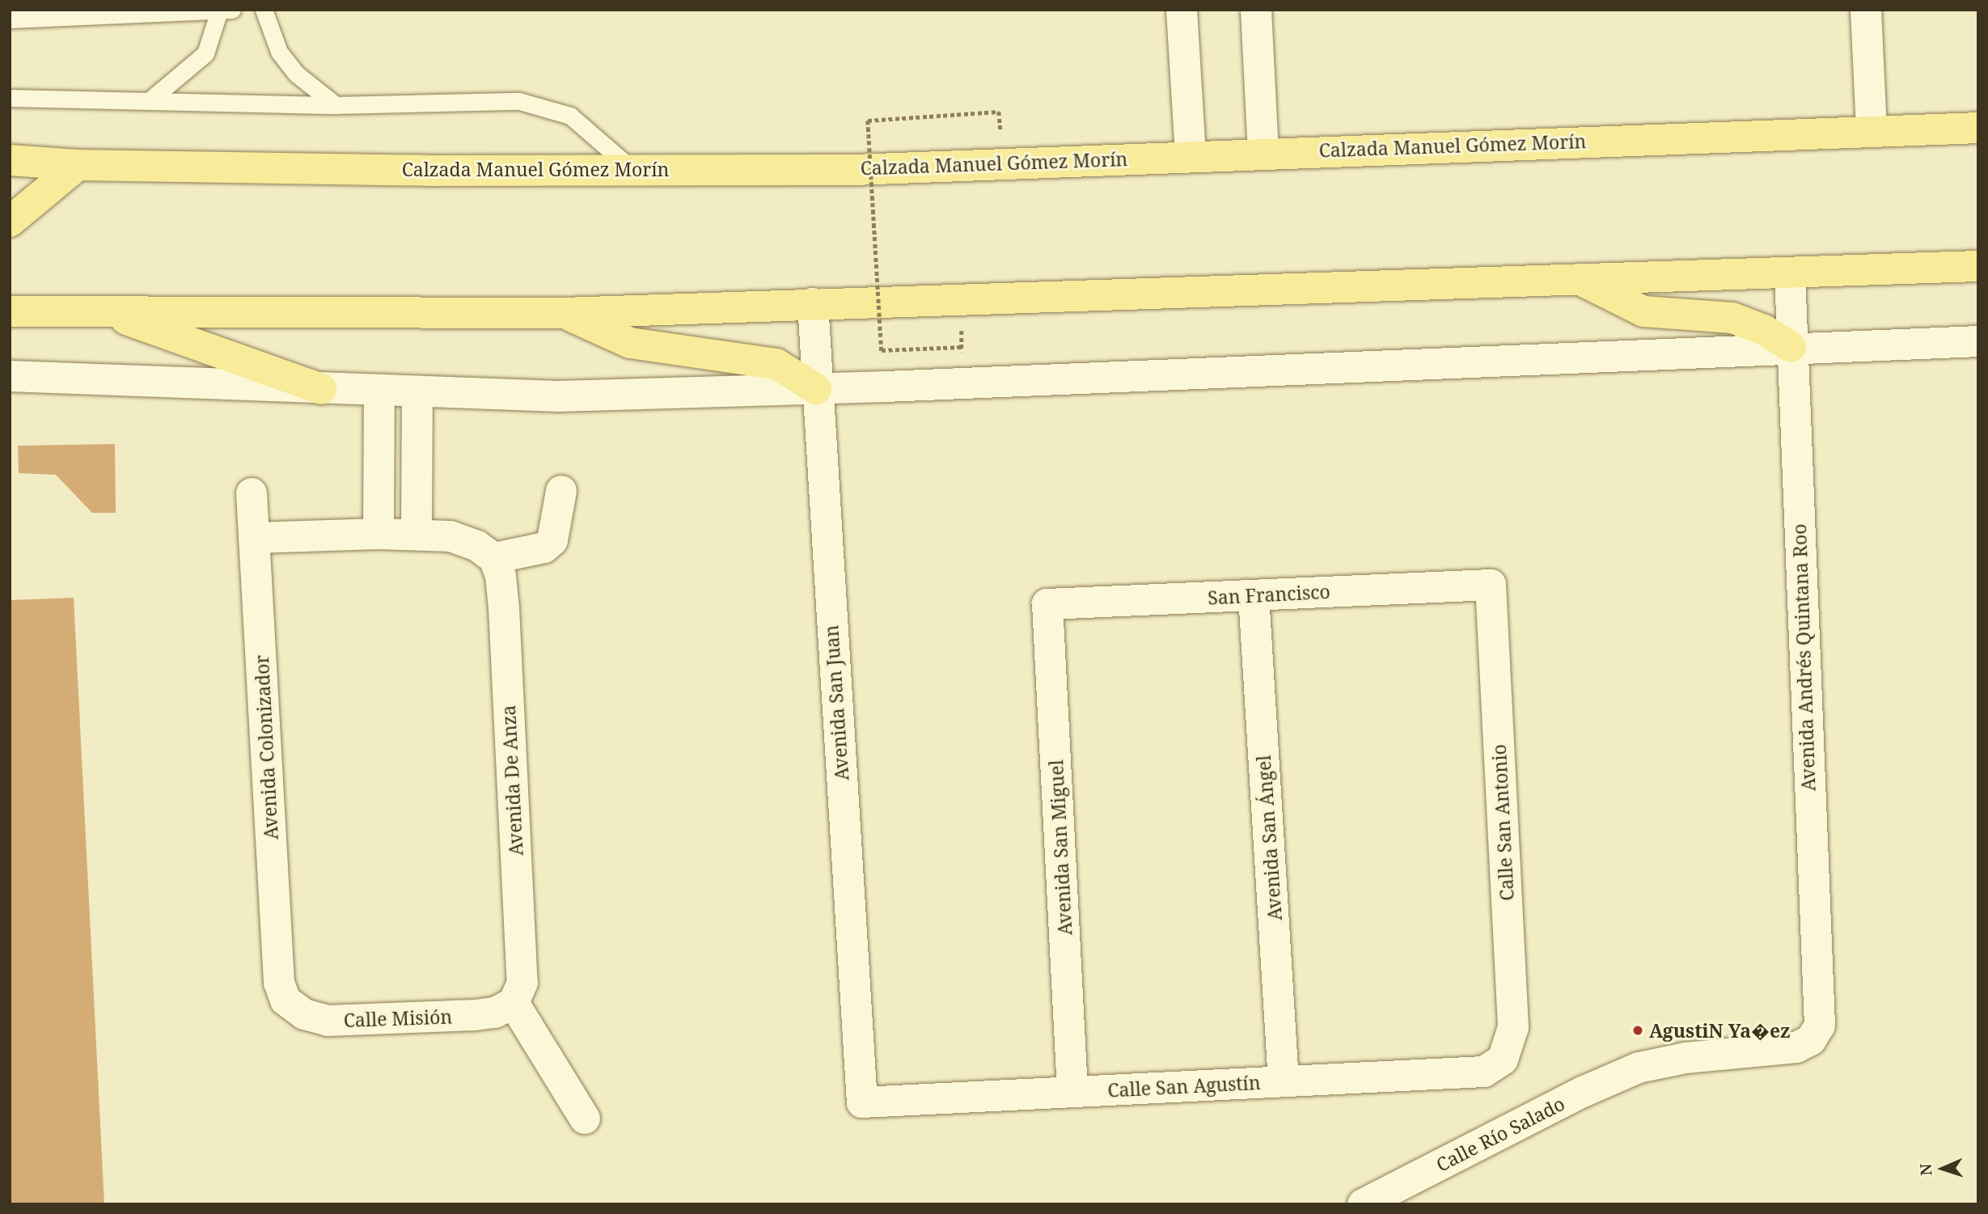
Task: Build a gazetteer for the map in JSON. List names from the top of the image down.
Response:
{
  "streets": {
    "main road": ["Calzada Manuel Gómez Morín"],
    "street": [
      "San Francisco",
      "Avenida Andrés Quintana Roo",
      "Avenida San Juan",
      "Avenida Colonizador",
      "Avenida De Anza",
      "Calle San Antonio",
      "Avenida San Ángel",
      "Avenida San Miguel",
      "Calle Misión",
      "Calle San Agustín",
      "Calle Río Salado"
    ]
  },
  "crossings": [
    ["San Francisco", "Calle San Antonio"],
    ["San Francisco", "Avenida San Ángel"],
    ["San Francisco", "Avenida San Miguel"],
    ["Avenida Andrés Quintana Roo", "Calle Río Salado"],
    ["Avenida San Juan", "Calle San Agustín"],
    ["Avenida Colonizador", "Calle Misión"],
    ["Avenida De Anza", "Calle Misión"],
    ["Calle San Antonio", "Calle San Agustín"],
    ["Avenida San Ángel", "Calle San Agustín"],
    ["Avenida San Miguel", "Calle San Agustín"]
  ],
  "places": ["AgustiN Ya�ez"],
  "north": "left"
}
